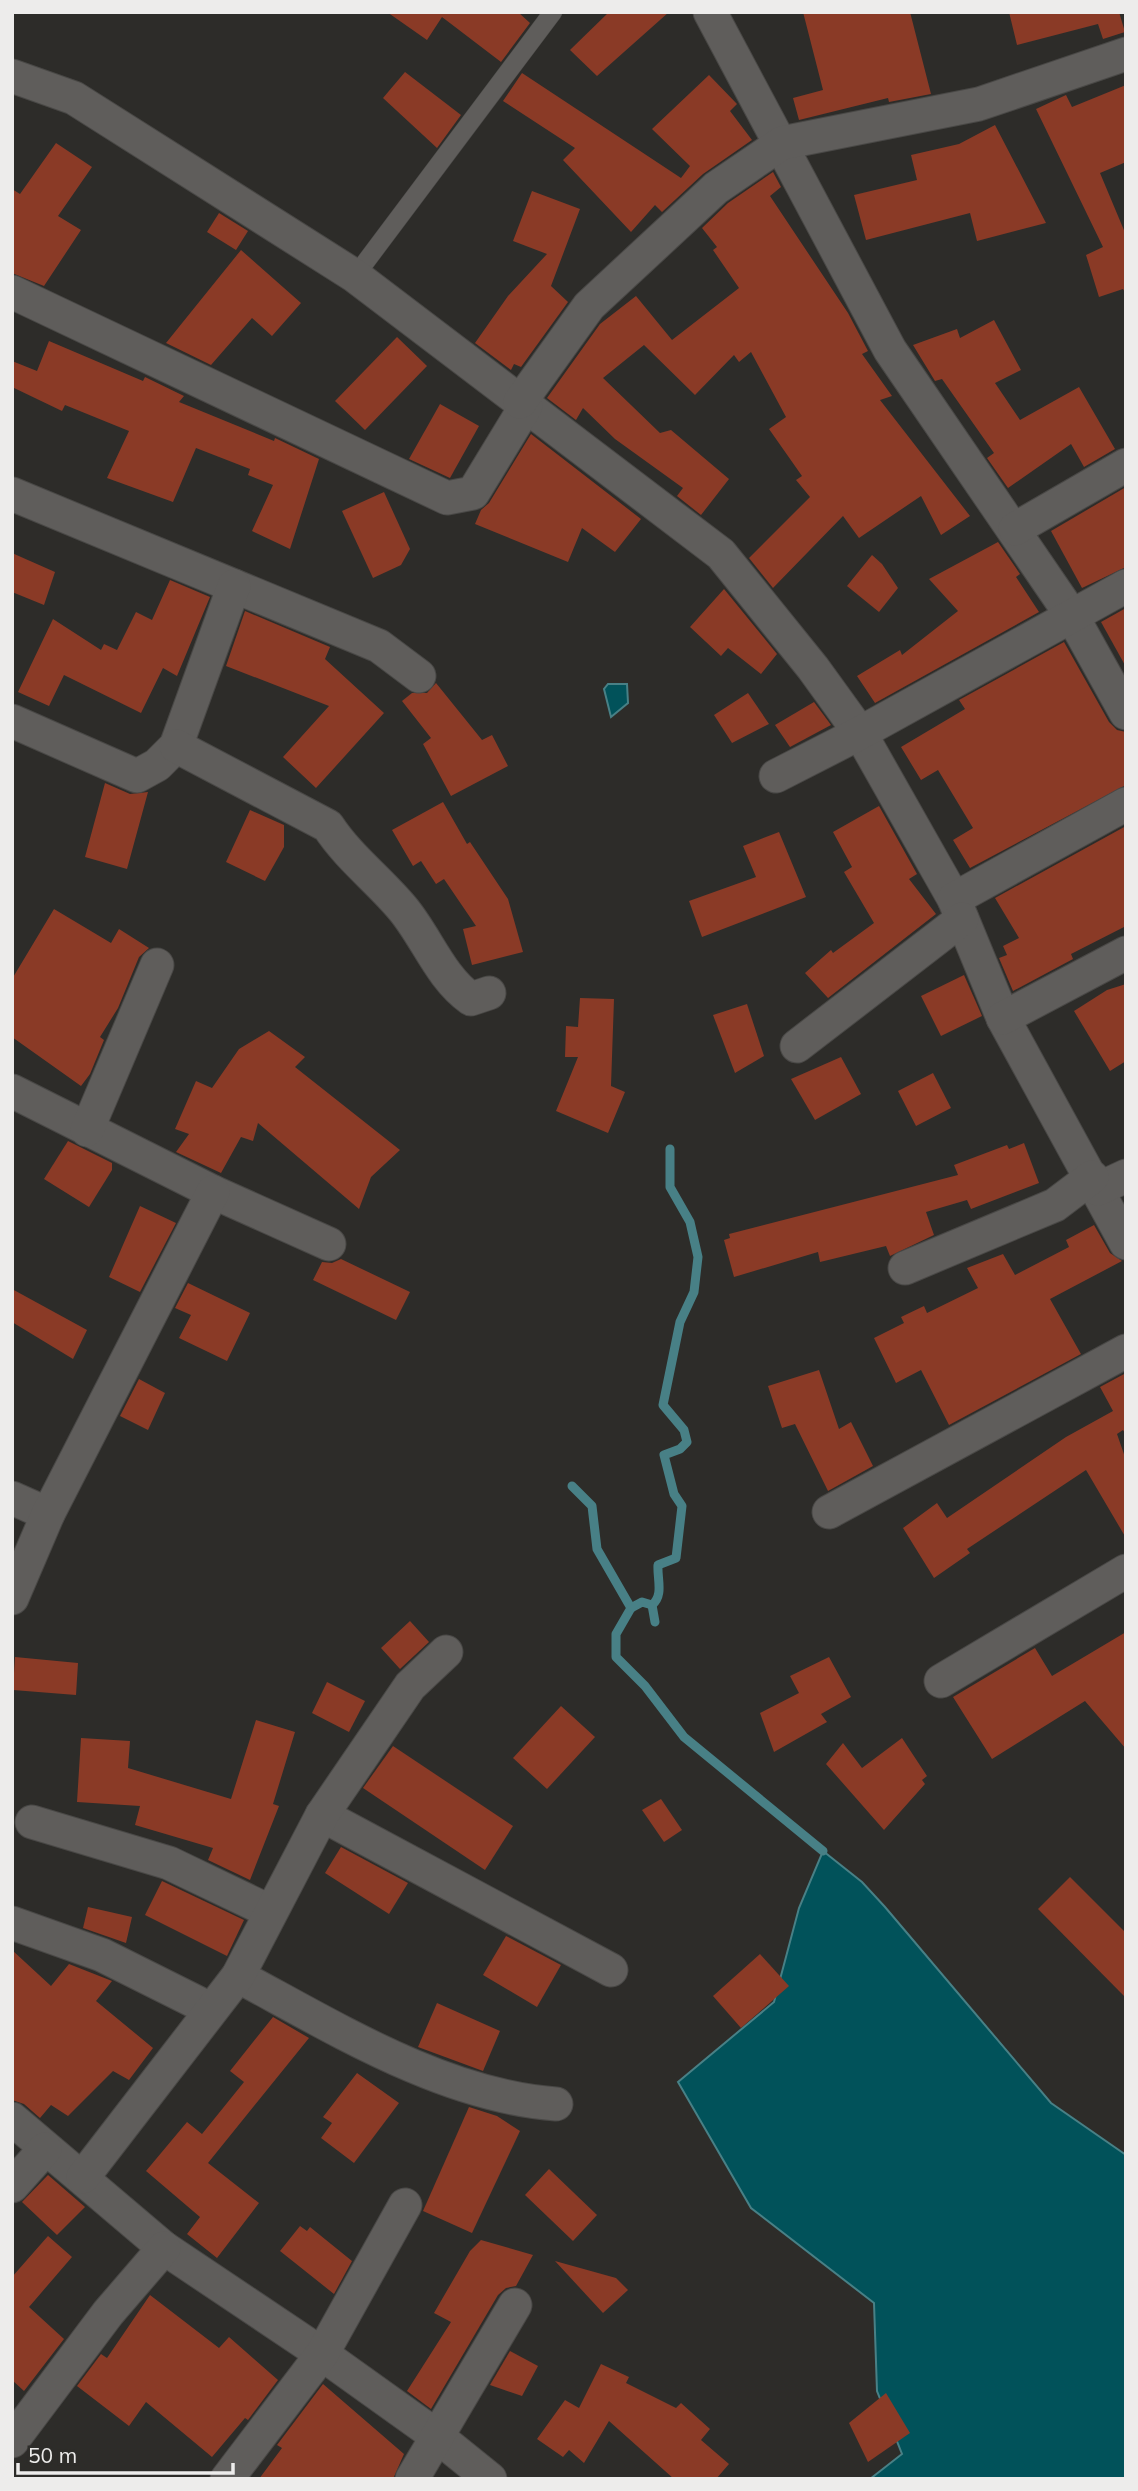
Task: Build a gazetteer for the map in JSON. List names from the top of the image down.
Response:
{
  "scale_bar": "50 m"
}
